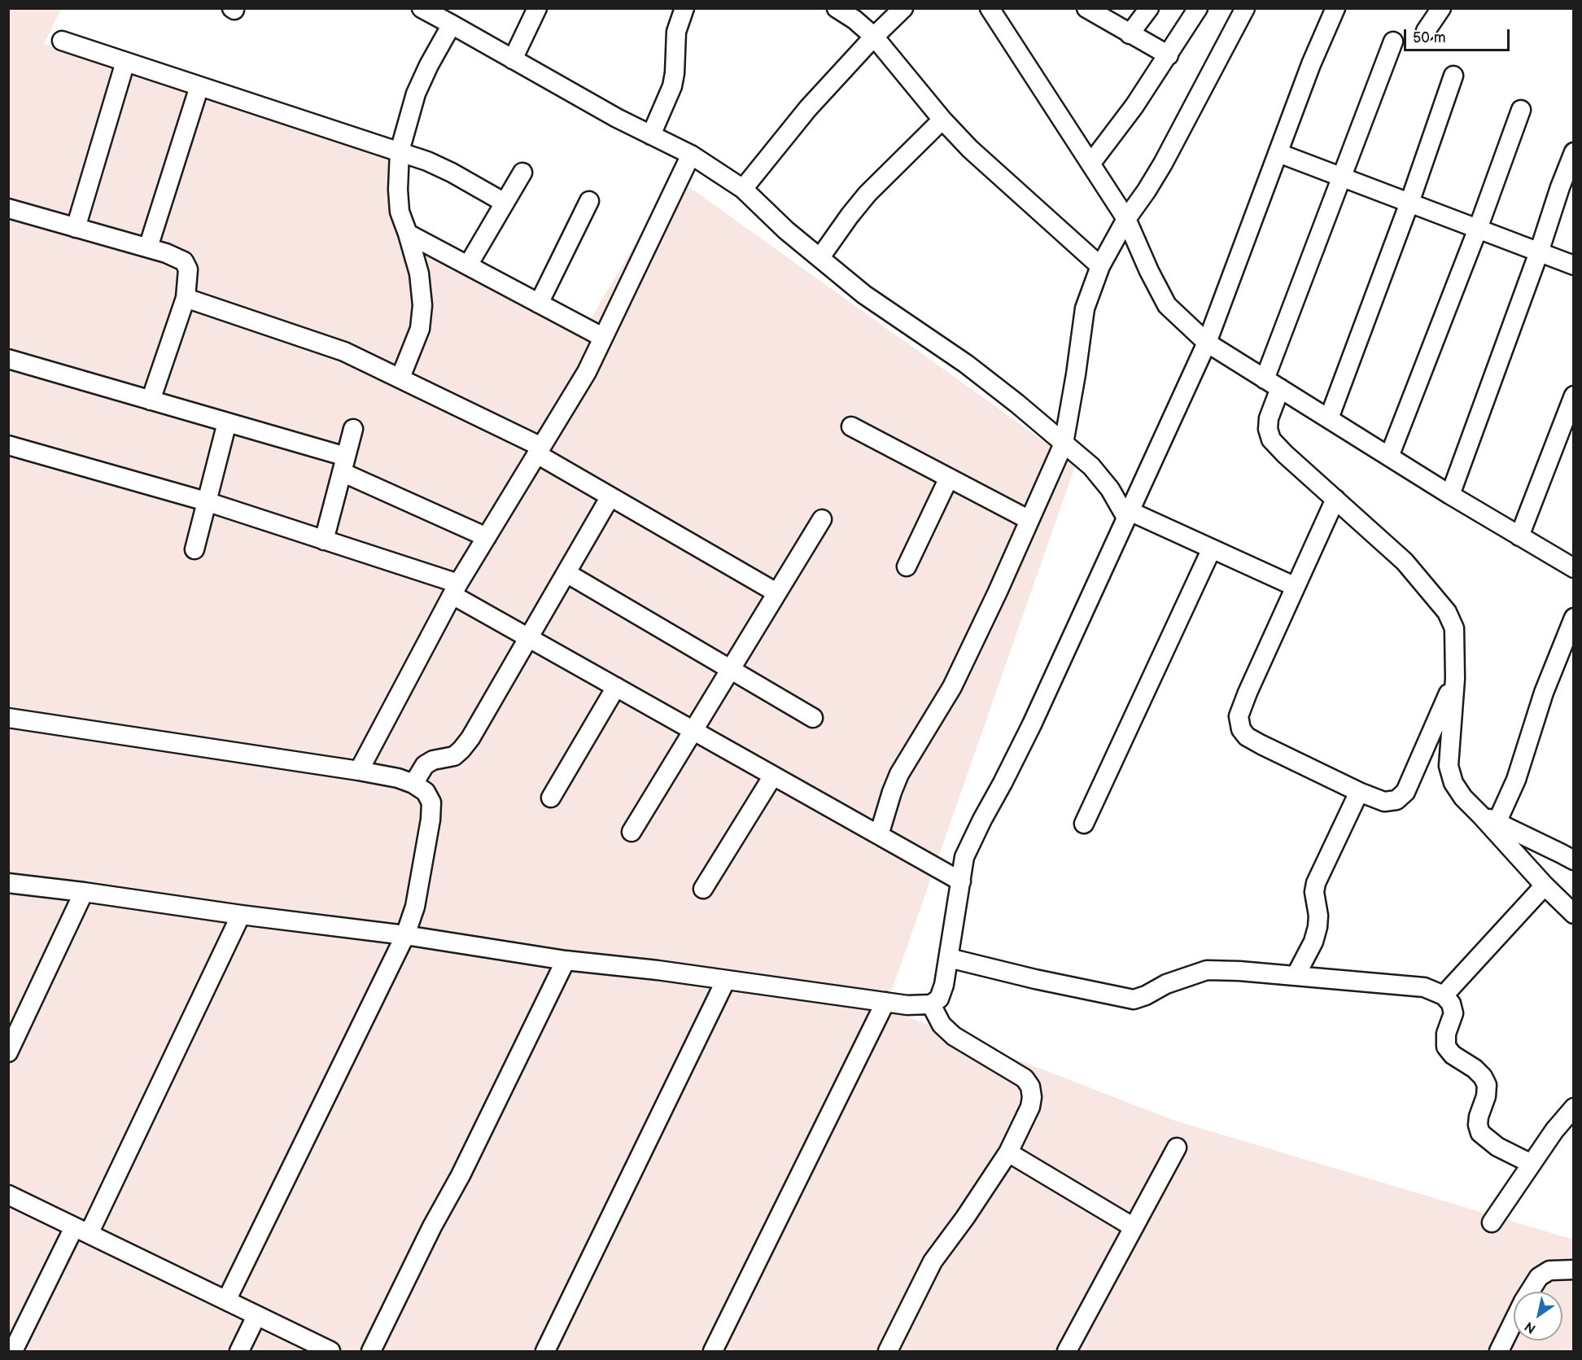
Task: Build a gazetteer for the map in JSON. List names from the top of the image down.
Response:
{
  "scale_bar": "50 m",
  "north": "bottom left"
}
